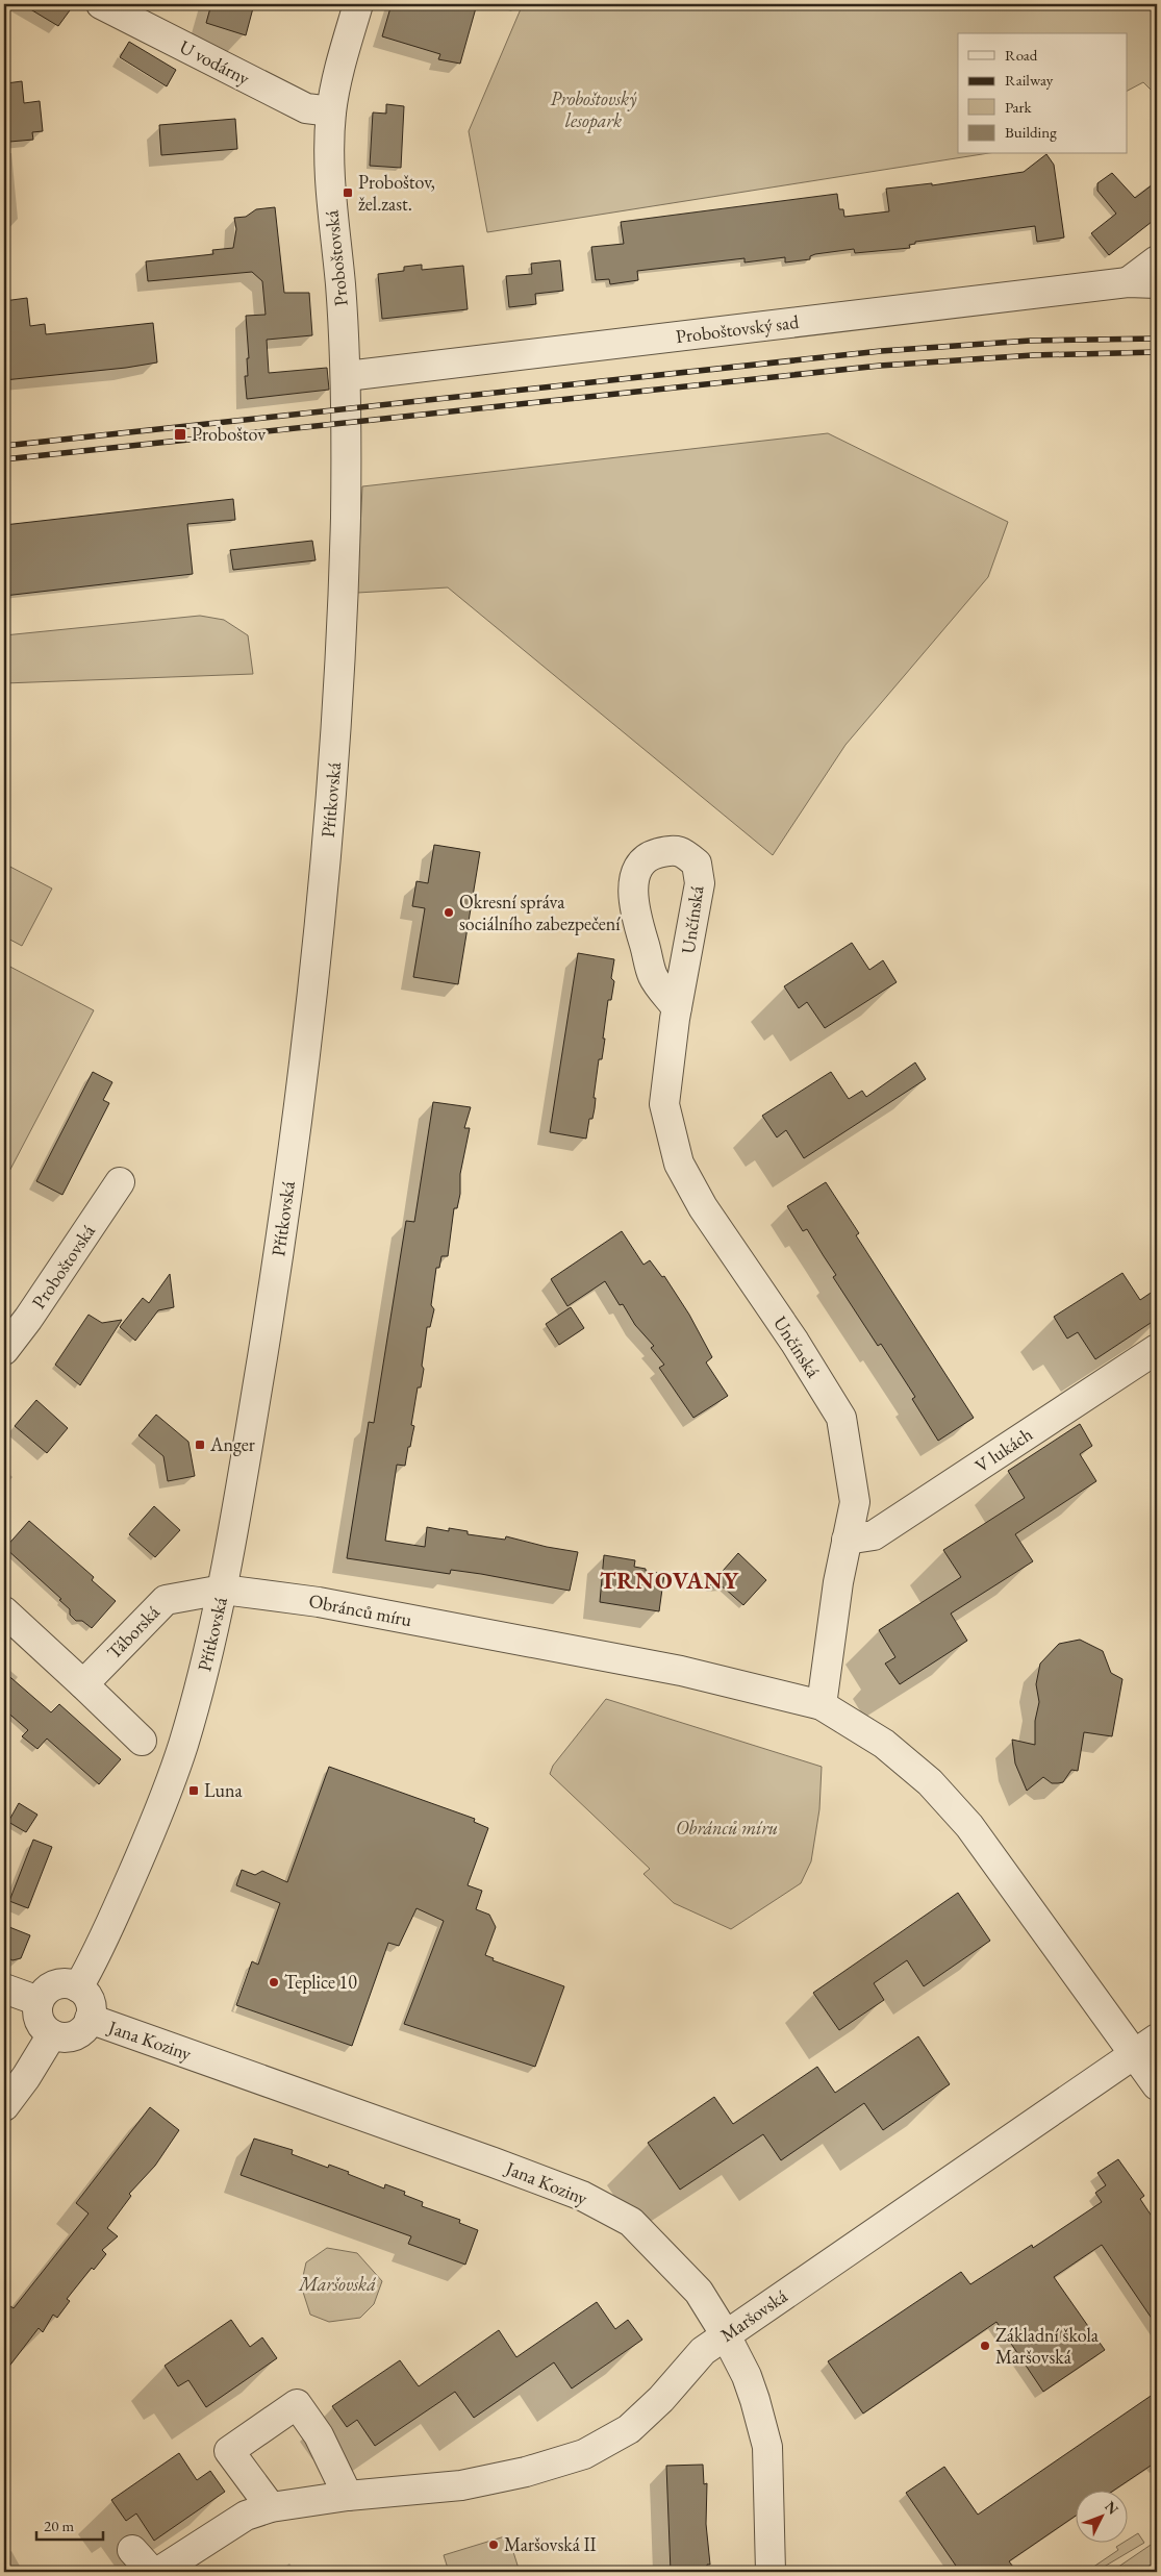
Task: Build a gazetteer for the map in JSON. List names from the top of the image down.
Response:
{
  "streets": {
    "street": [
      "U vodárny",
      "Proboštovská",
      "Proboštovský sad",
      "Přítkovská",
      "Unčínská",
      "V lukách",
      "Obránců míru",
      "Táborská",
      "Jana Koziny",
      "Maršovská"
    ]
  },
  "crossings": [
    ["U vodárny", "Proboštovská"],
    ["Proboštovská", "Proboštovský sad"],
    ["Proboštovská", "Přítkovská"],
    ["Přítkovská", "Obránců míru"],
    ["Přítkovská", "Táborská"],
    ["Přítkovská", "Jana Koziny"],
    ["Unčínská", "V lukách"],
    ["Unčínská", "Obránců míru"],
    ["Obránců míru", "Táborská"],
    ["Obránců míru", "Maršovská"],
    ["Jana Koziny", "Maršovská"]
  ],
  "districts": ["TRNOVANY"],
  "parks": ["Proboštovský lesopark", "Obránců míru", "Maršovská"],
  "places": {
    "transit": [
      "Proboštov, žel.zast.",
      "Proboštov",
      "Anger",
      "Luna"
    ],
    "other": [
      "Okresní správa sociálního zabezpečení",
      "Teplice 10",
      "Základní škola Maršovská",
      "Maršovská II"
    ]
  },
  "legend": [
    "Road",
    "Railway",
    "Park",
    "Building"
  ],
  "scale_bar": "20 m",
  "north": "top right"
}
